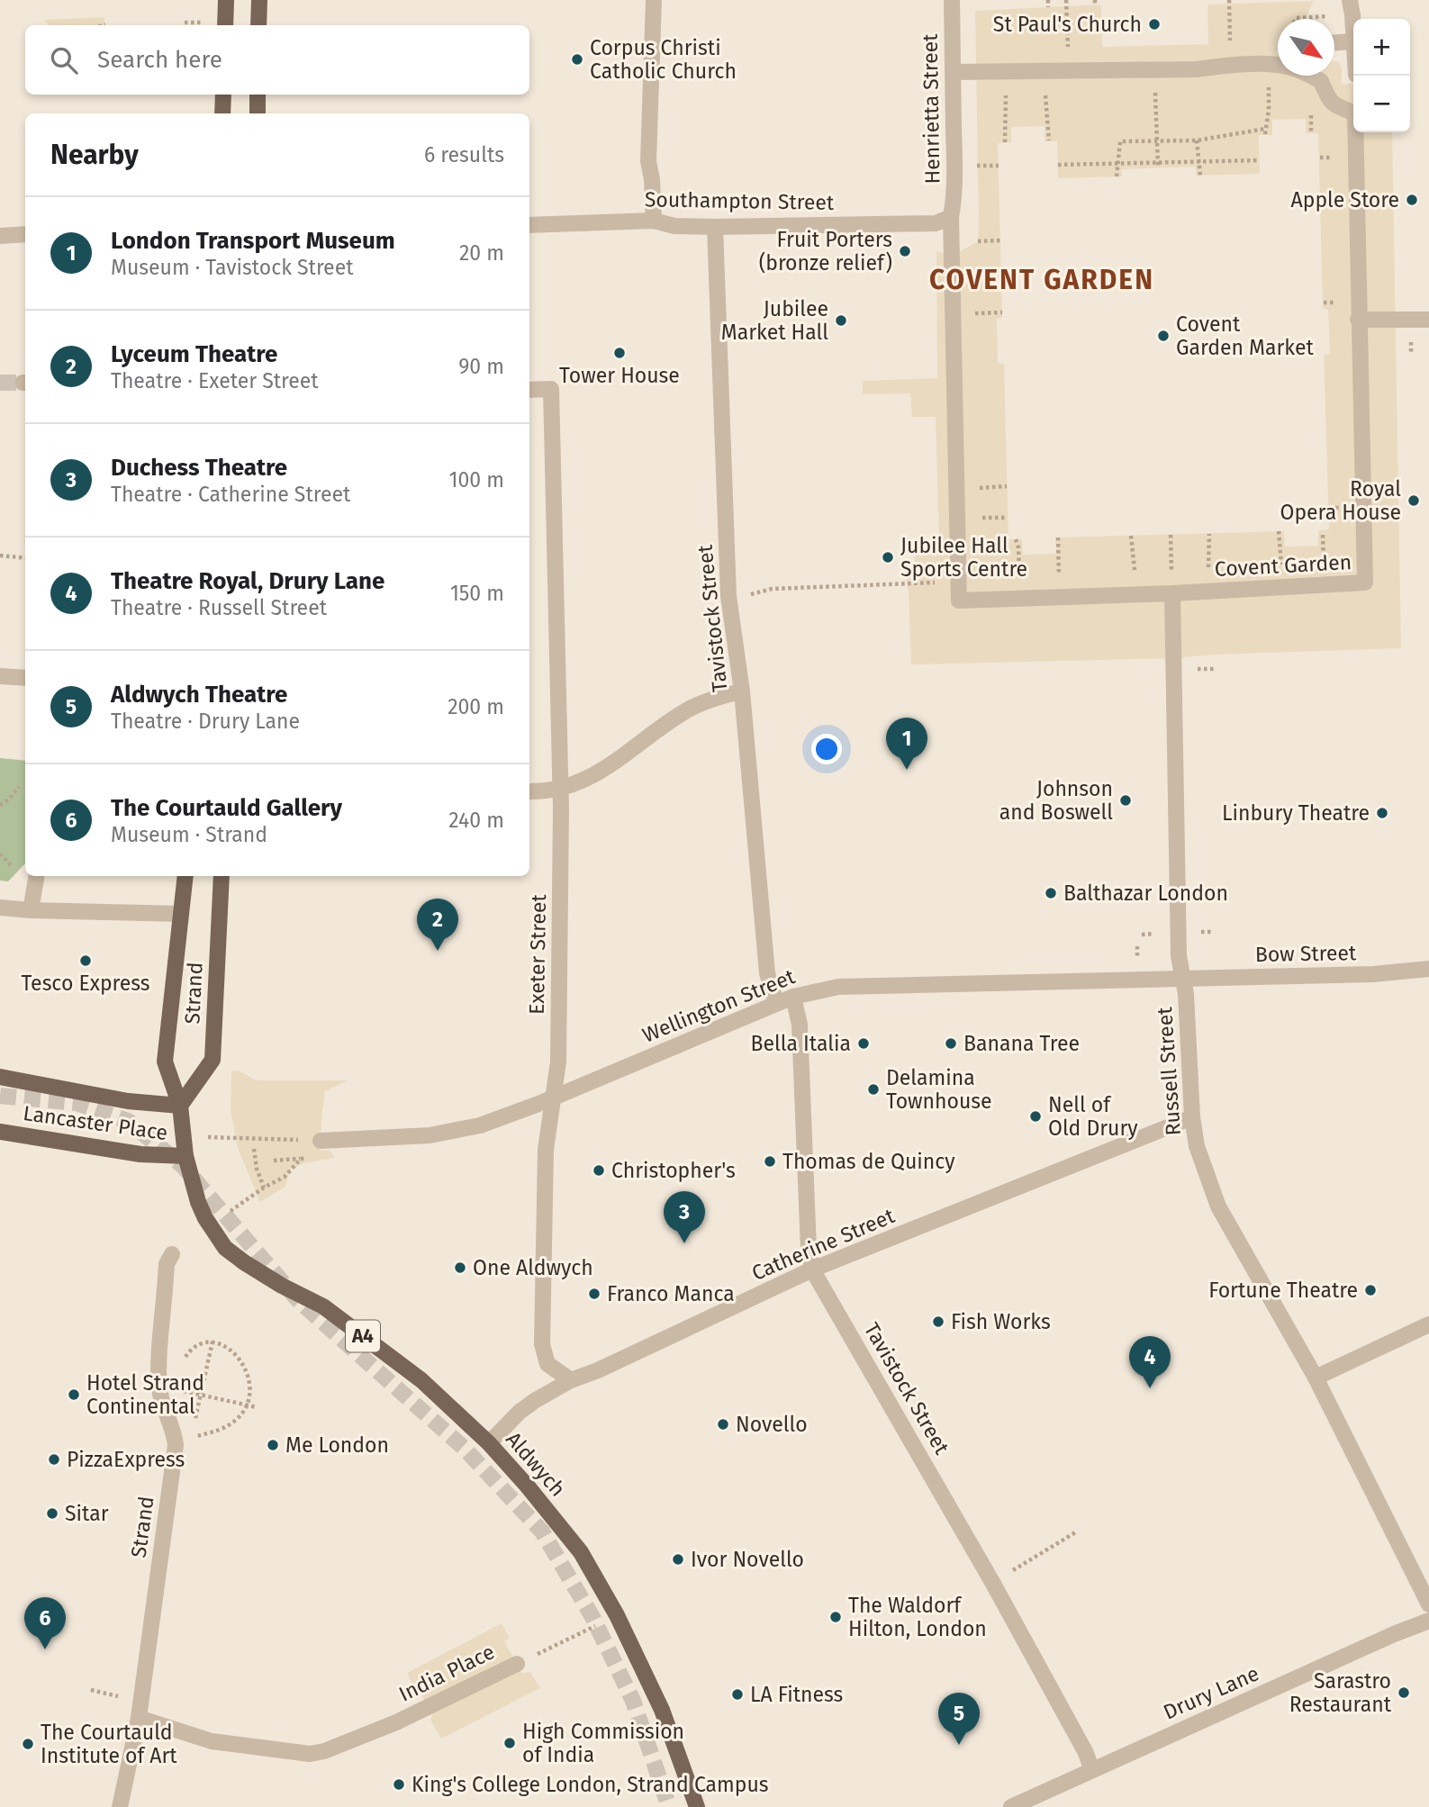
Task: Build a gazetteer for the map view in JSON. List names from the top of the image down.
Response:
{
  "streets": {
    "main road": [
      "Strand",
      "Lancaster Place",
      "A4",
      "Aldwych"
    ],
    "street": [
      "Henrietta Street",
      "Southampton Street",
      "Covent Garden",
      "Tavistock Street",
      "Bow Street",
      "Exeter Street",
      "Wellington Street",
      "Russell Street",
      "Catherine Street",
      "India Place",
      "Drury Lane"
    ]
  },
  "crossings": [
    ["Henrietta Street", "Southampton Street"],
    ["Henrietta Street", "Covent Garden"],
    ["Southampton Street", "Tavistock Street"],
    ["Covent Garden", "Russell Street"],
    ["Tavistock Street", "Wellington Street"],
    ["Tavistock Street", "Catherine Street"],
    ["Tavistock Street", "Drury Lane"],
    ["Bow Street", "Wellington Street"],
    ["Bow Street", "Russell Street"],
    ["Exeter Street", "Wellington Street"],
    ["Exeter Street", "Catherine Street"],
    ["Strand", "Lancaster Place"],
    ["Strand", "Aldwych"],
    ["Strand", "India Place"],
    ["Wellington Street", "Russell Street"],
    ["Russell Street", "Catherine Street"],
    ["Catherine Street", "Aldwych"]
  ],
  "districts": ["COVENT GARDEN"],
  "places": [
    "St Paul's Church",
    "Corpus Christi Catholic Church",
    "Apple Store",
    "Fruit Porters (bronze relief)",
    "Jubilee Market Hall",
    "Covent Garden Market",
    "Tower House",
    "Royal Opera House",
    "Jubilee Hall Sports Centre",
    "Johnson and Boswell",
    "Linbury Theatre",
    "Balthazar London",
    "Tesco Express",
    "Bella Italia",
    "Banana Tree",
    "Delamina Townhouse",
    "Nell of Old Drury",
    "Thomas de Quincy",
    "Christopher's",
    "One Aldwych",
    "Fortune Theatre",
    "Franco Manca",
    "Fish Works",
    "Hotel Strand Continental",
    "Novello",
    "Me London",
    "PizzaExpress",
    "Sitar",
    "Ivor Novello",
    "The Waldorf Hilton, London",
    "Sarastro Restaurant",
    "LA Fitness",
    "High Commission of India",
    "The Courtauld Institute of Art",
    "King's College London, Strand Campus"
  ],
  "north": "bottom right",
  "page": {
    "map_buttons": ["+", "−"],
    "search": "Search here",
    "heading": ["Nearby", "6 results"],
    "list": [
      {
        "mark": "1",
        "name": "London Transport Museum",
        "note": "Museum · Tavistock Street",
        "value": "20 m"
      },
      {
        "mark": "2",
        "name": "Lyceum Theatre",
        "note": "Theatre · Exeter Street",
        "value": "90 m"
      },
      {
        "mark": "3",
        "name": "Duchess Theatre",
        "note": "Theatre · Catherine Street",
        "value": "100 m"
      },
      {
        "mark": "4",
        "name": "Theatre Royal, Drury Lane",
        "note": "Theatre · Russell Street",
        "value": "150 m"
      },
      {
        "mark": "5",
        "name": "Aldwych Theatre",
        "note": "Theatre · Drury Lane",
        "value": "200 m"
      },
      {
        "mark": "6",
        "name": "The Courtauld Gallery",
        "note": "Museum · Strand",
        "value": "240 m"
      }
    ],
    "pins": [
      "1",
      "2",
      "3",
      "4",
      "6",
      "5"
    ]
  }
}
